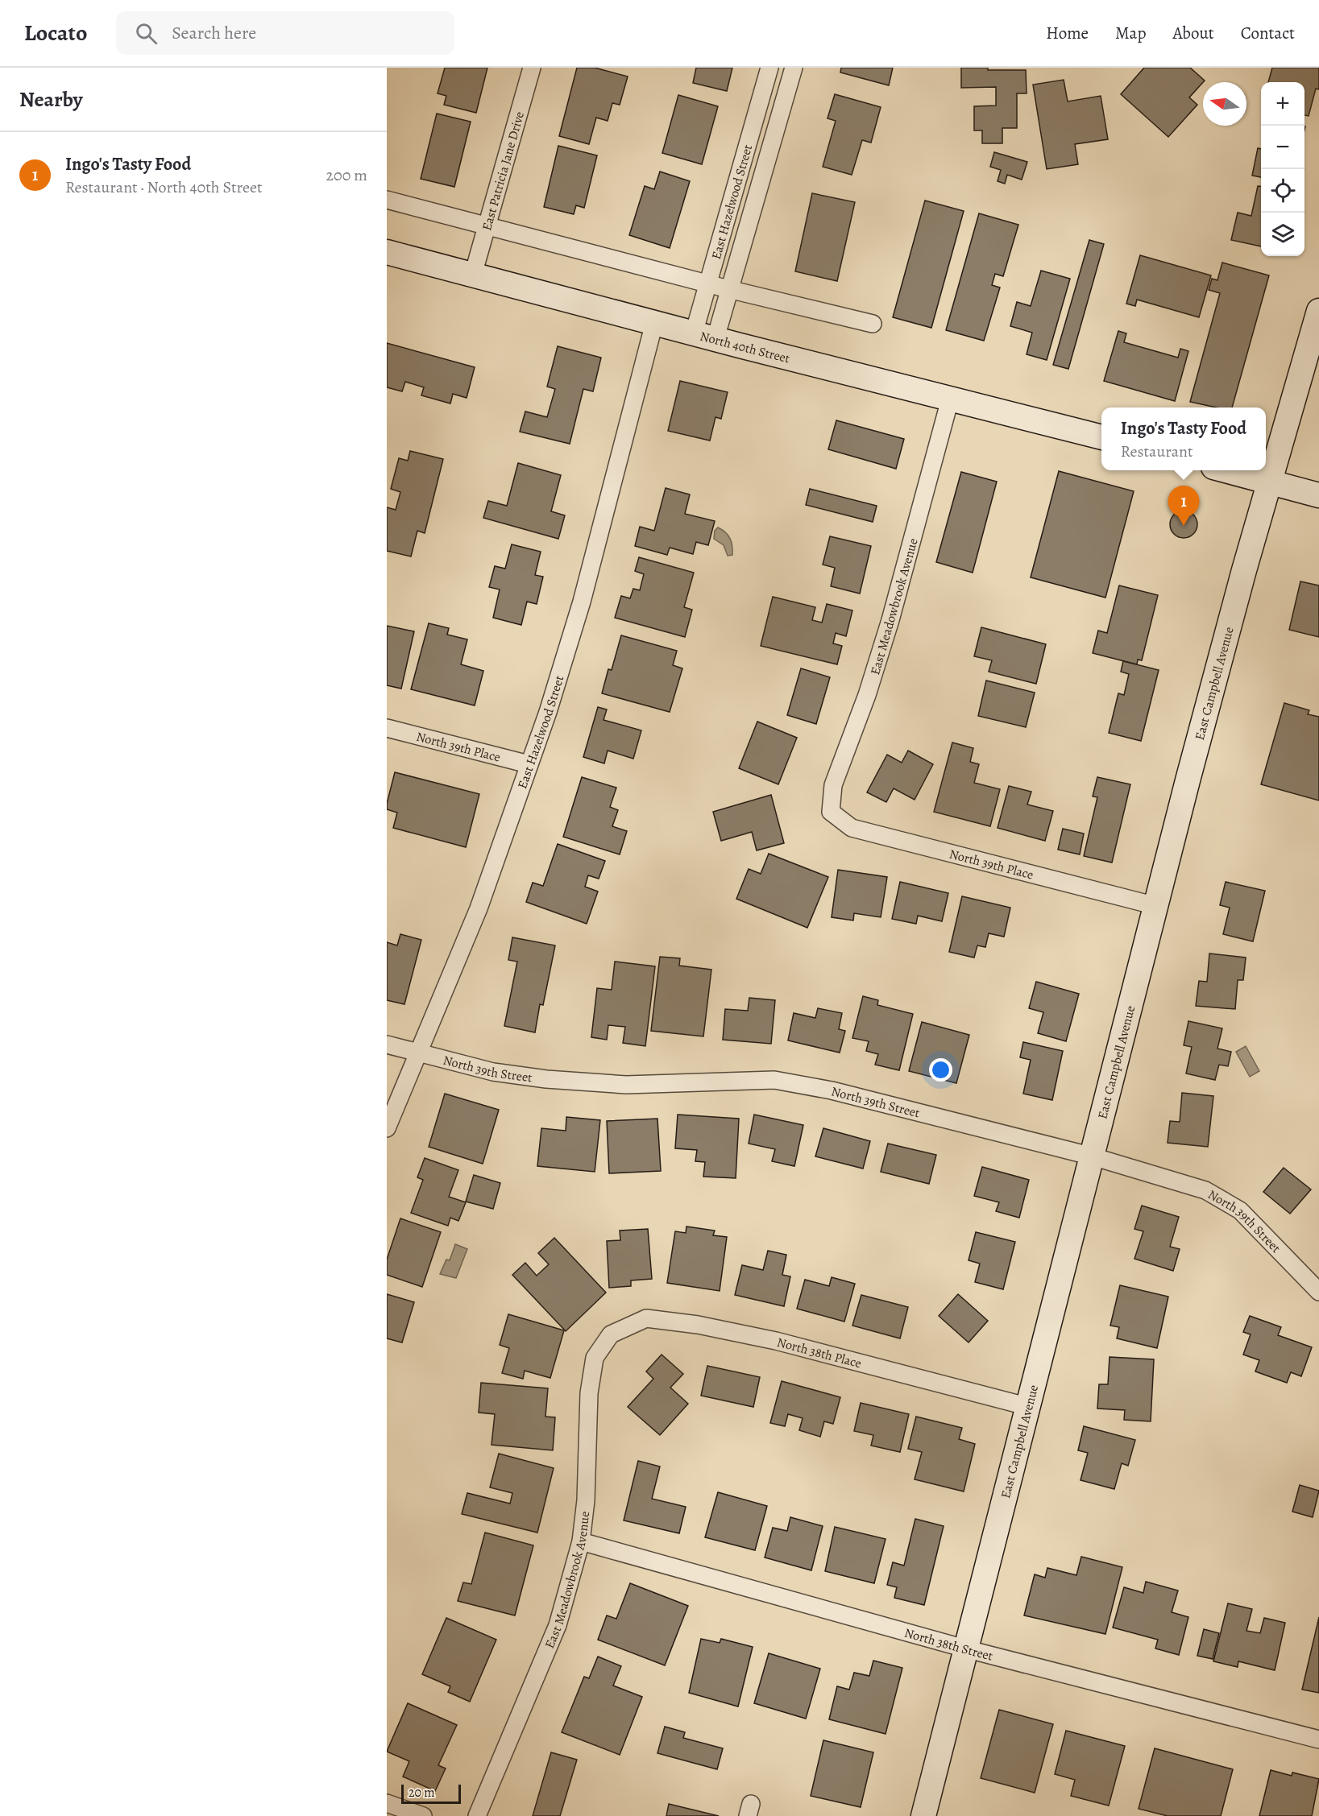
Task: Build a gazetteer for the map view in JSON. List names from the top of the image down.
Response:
{
  "streets": {
    "street": [
      "East Patricia Jane Drive",
      "East Hazelwood Street",
      "North 40th Street",
      "East Meadowbrook Avenue",
      "East Campbell Avenue",
      "North 39th Place",
      "North 39th Street",
      "North 38th Place",
      "North 38th Street"
    ]
  },
  "crossings": [
    ["East Patricia Jane Drive", "North 40th Street"],
    ["East Hazelwood Street", "North 40th Street"],
    ["East Hazelwood Street", "North 39th Place"],
    ["East Hazelwood Street", "North 39th Street"],
    ["North 40th Street", "East Meadowbrook Avenue"],
    ["East Meadowbrook Avenue", "North 39th Place"],
    ["East Meadowbrook Avenue", "North 38th Place"],
    ["East Meadowbrook Avenue", "North 38th Street"],
    ["East Campbell Avenue", "North 39th Place"],
    ["East Campbell Avenue", "North 39th Street"],
    ["East Campbell Avenue", "North 38th Place"],
    ["East Campbell Avenue", "North 38th Street"]
  ],
  "scale_bar": "20 m",
  "north": "left",
  "page": {
    "header": "Locato",
    "search": "Search here",
    "nav": [
      "Home",
      "Map",
      "About",
      "Contact"
    ],
    "heading": "Nearby",
    "map_buttons": ["+", "−"],
    "list": [
      {
        "mark": "1",
        "name": "Ingo's Tasty Food",
        "note": "Restaurant · North 40th Street",
        "value": "200 m"
      }
    ],
    "popup": ["Ingo's Tasty Food", "Restaurant"],
    "pins": "1",
    "scale": "20 m"
  }
}
